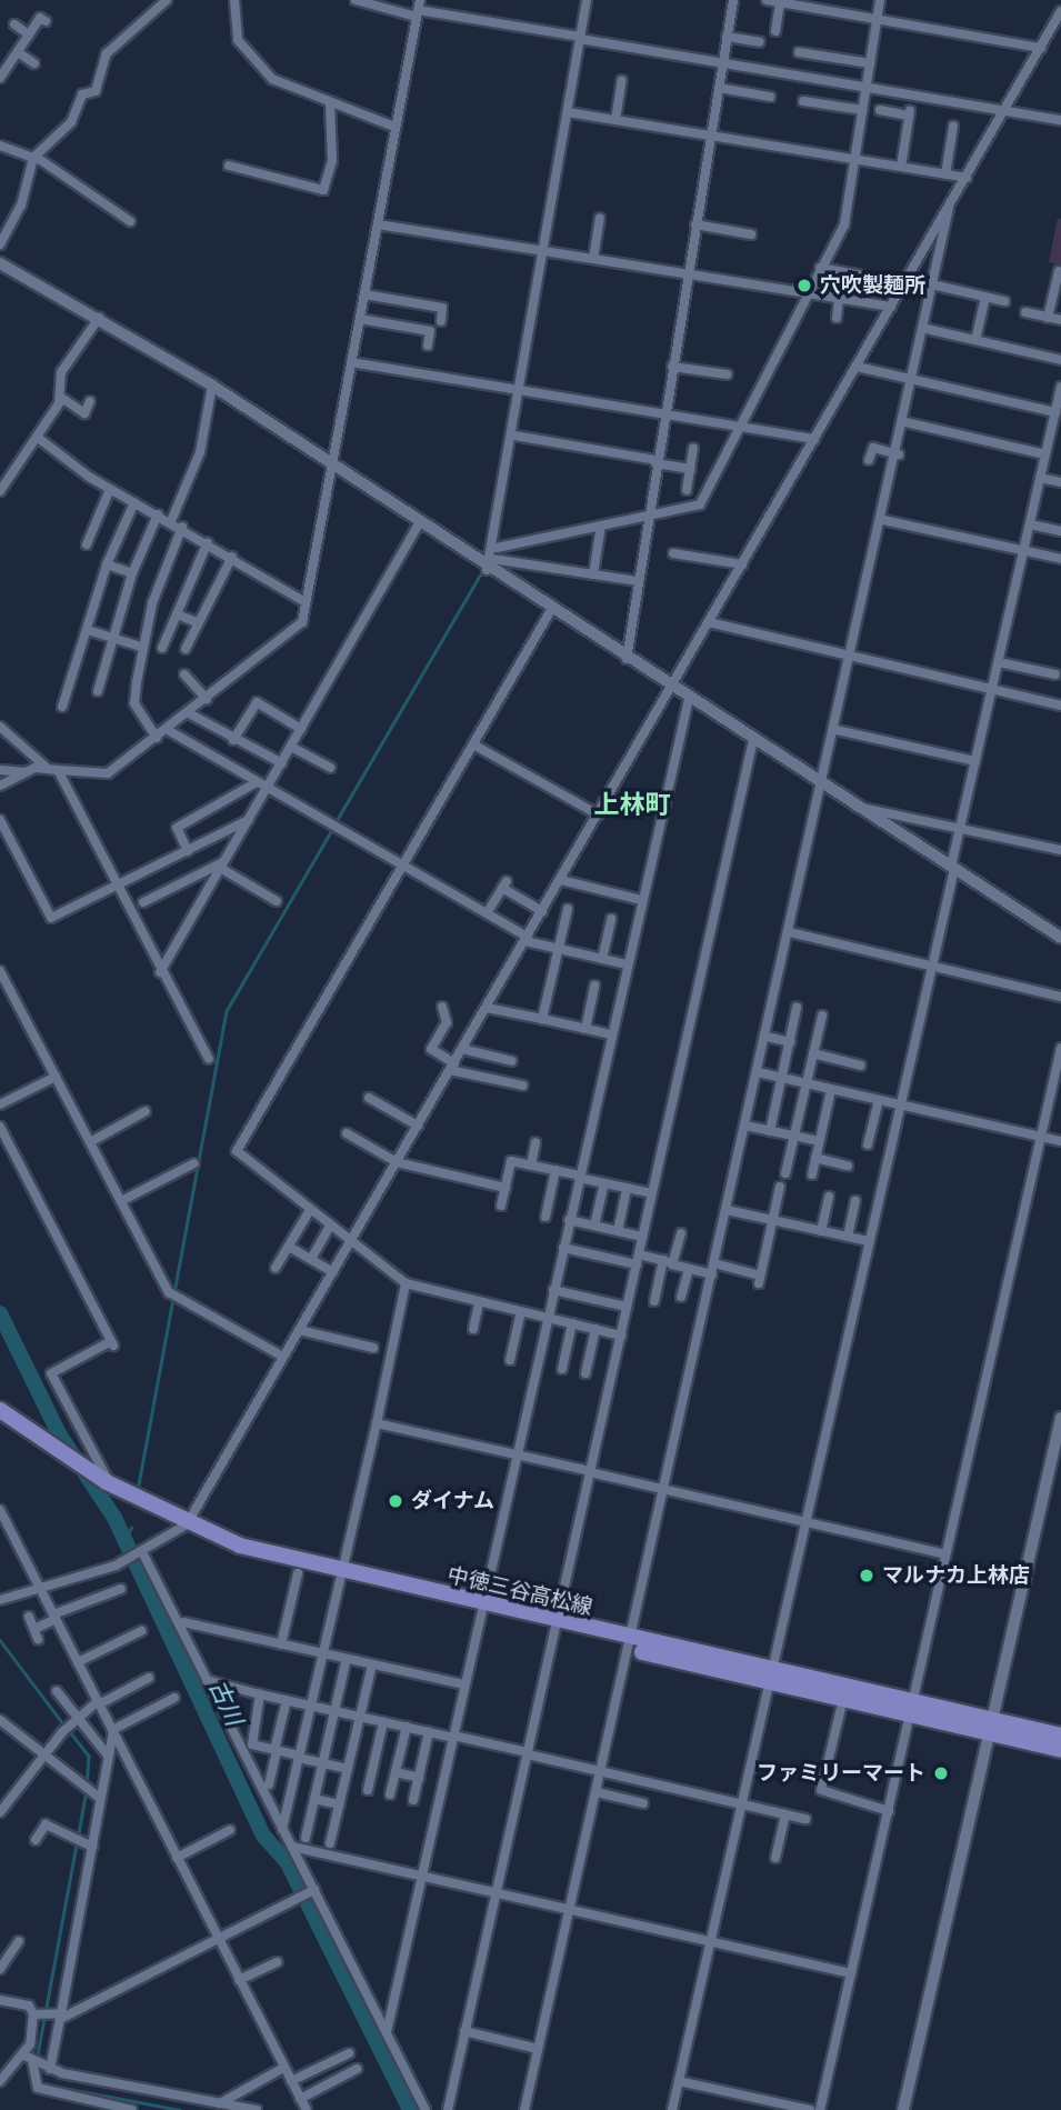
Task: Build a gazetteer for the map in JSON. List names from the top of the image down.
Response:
{
  "streets": {
    "main road": ["中徳三谷高松線"]
  },
  "districts": ["上林町"],
  "water": ["古川"],
  "places": [
    "穴吹製麺所",
    "ダイナム",
    "マルナカ上林店",
    "ファミリーマート"
  ]
}
